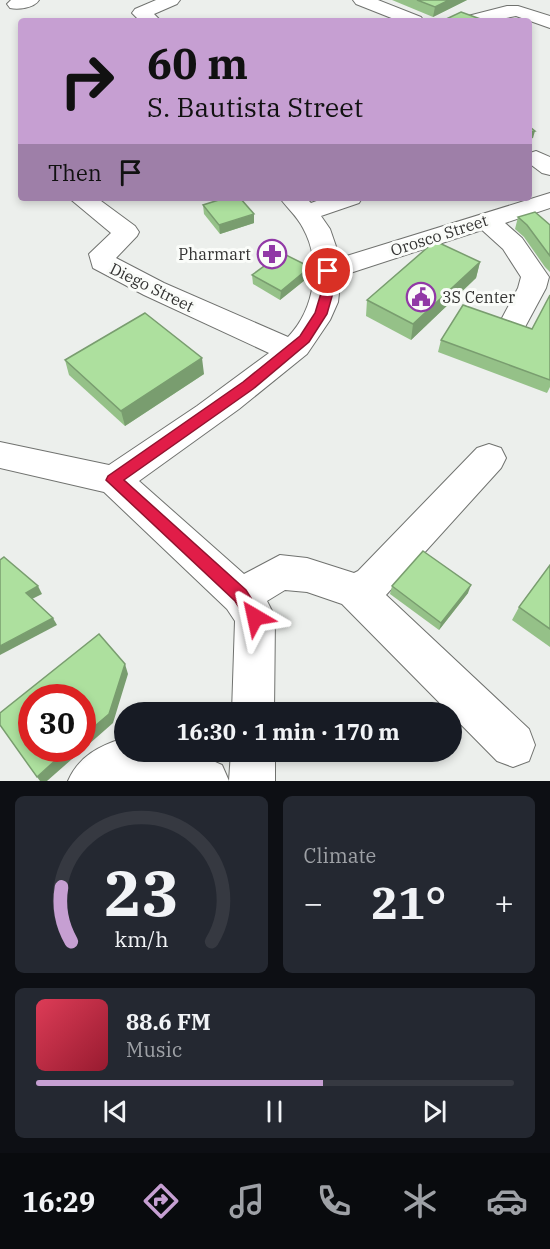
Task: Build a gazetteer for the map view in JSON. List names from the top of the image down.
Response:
{
  "streets": {
    "street": ["Orosco Street", "Diego Street"]
  },
  "places": {
    "pharmacy": ["Pharmart"],
    "public building": ["3S Center"]
  },
  "page": {
    "turn": ["60 m", "S. Bautista Street"],
    "then": "Then",
    "limit": "30",
    "trip": "16:30 · 1 min · 170 m",
    "tile": "Climate",
    "heat": ["−", "21°", "+"],
    "song": ["88.6 FM", "Music"],
    "tabs": "16:29",
    "gauge": ["23", "km/h"]
  }
}
